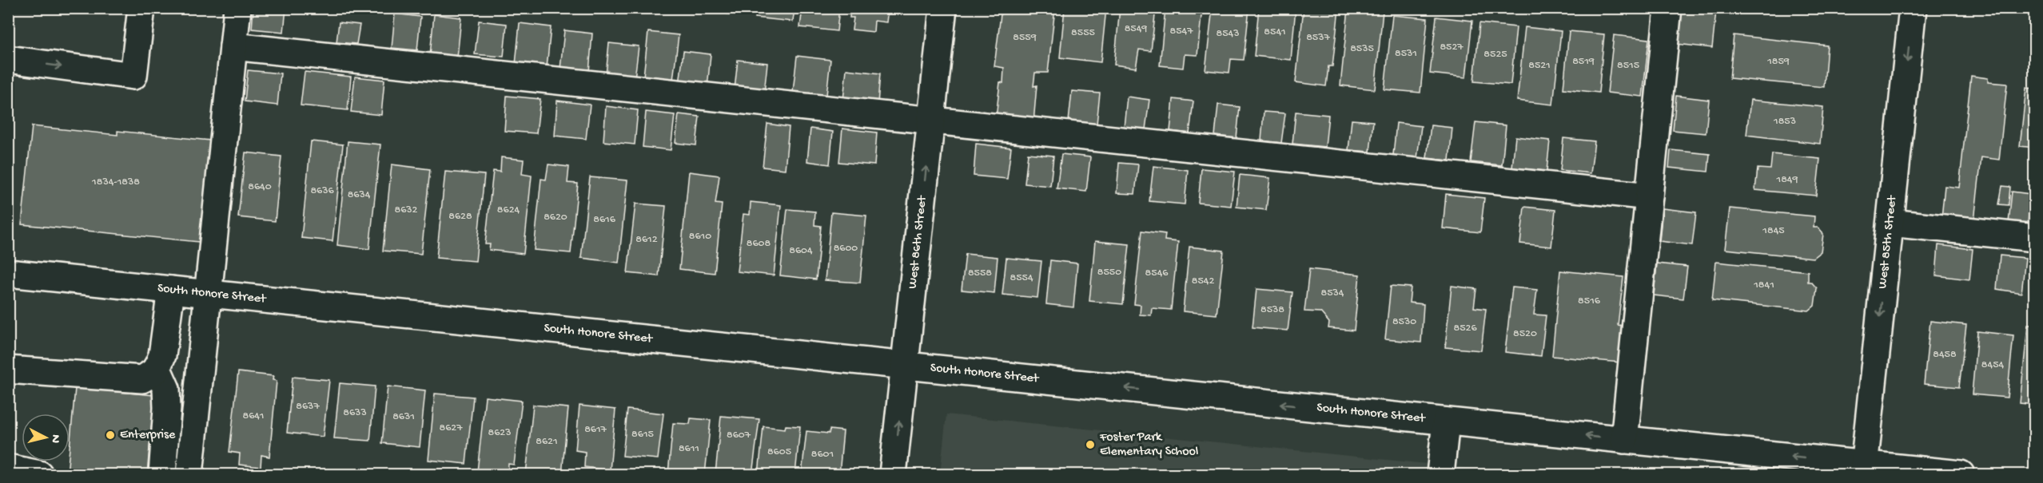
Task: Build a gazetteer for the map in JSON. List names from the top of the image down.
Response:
{
  "streets": {
    "street": ["West 86th Street", "West 85th Street", "South Honore Street"]
  },
  "crossings": [
    ["West 86th Street", "South Honore Street"],
    ["West 85th Street", "South Honore Street"]
  ],
  "one_way": ["West 86th Street", "West 85th Street", "South Honore Street"],
  "places": ["Enterprise", "Foster Park Elementary School"],
  "house_numbers": [
    "8549",
    "8547",
    "8541",
    "8555",
    "8543",
    "8559",
    "8537",
    "8527",
    "8535",
    "8531",
    "8525",
    "8519",
    "1859",
    "8521",
    "8515",
    "1853",
    "1849",
    "1834-1838",
    "8640",
    "8636",
    "8634",
    "8632",
    "8624",
    "8628",
    "8620",
    "8616",
    "1845",
    "8610",
    "8612",
    "8608",
    "8600",
    "8604",
    "8550",
    "8558",
    "8546",
    "8554",
    "8542",
    "1841",
    "8534",
    "8516",
    "8538",
    "8530",
    "8526",
    "8520",
    "8458",
    "8454",
    "8637",
    "8633",
    "8641",
    "8631",
    "8627",
    "8617",
    "8623",
    "8615",
    "8607",
    "8621",
    "8611",
    "8605",
    "8601"
  ],
  "north": "right"
}
